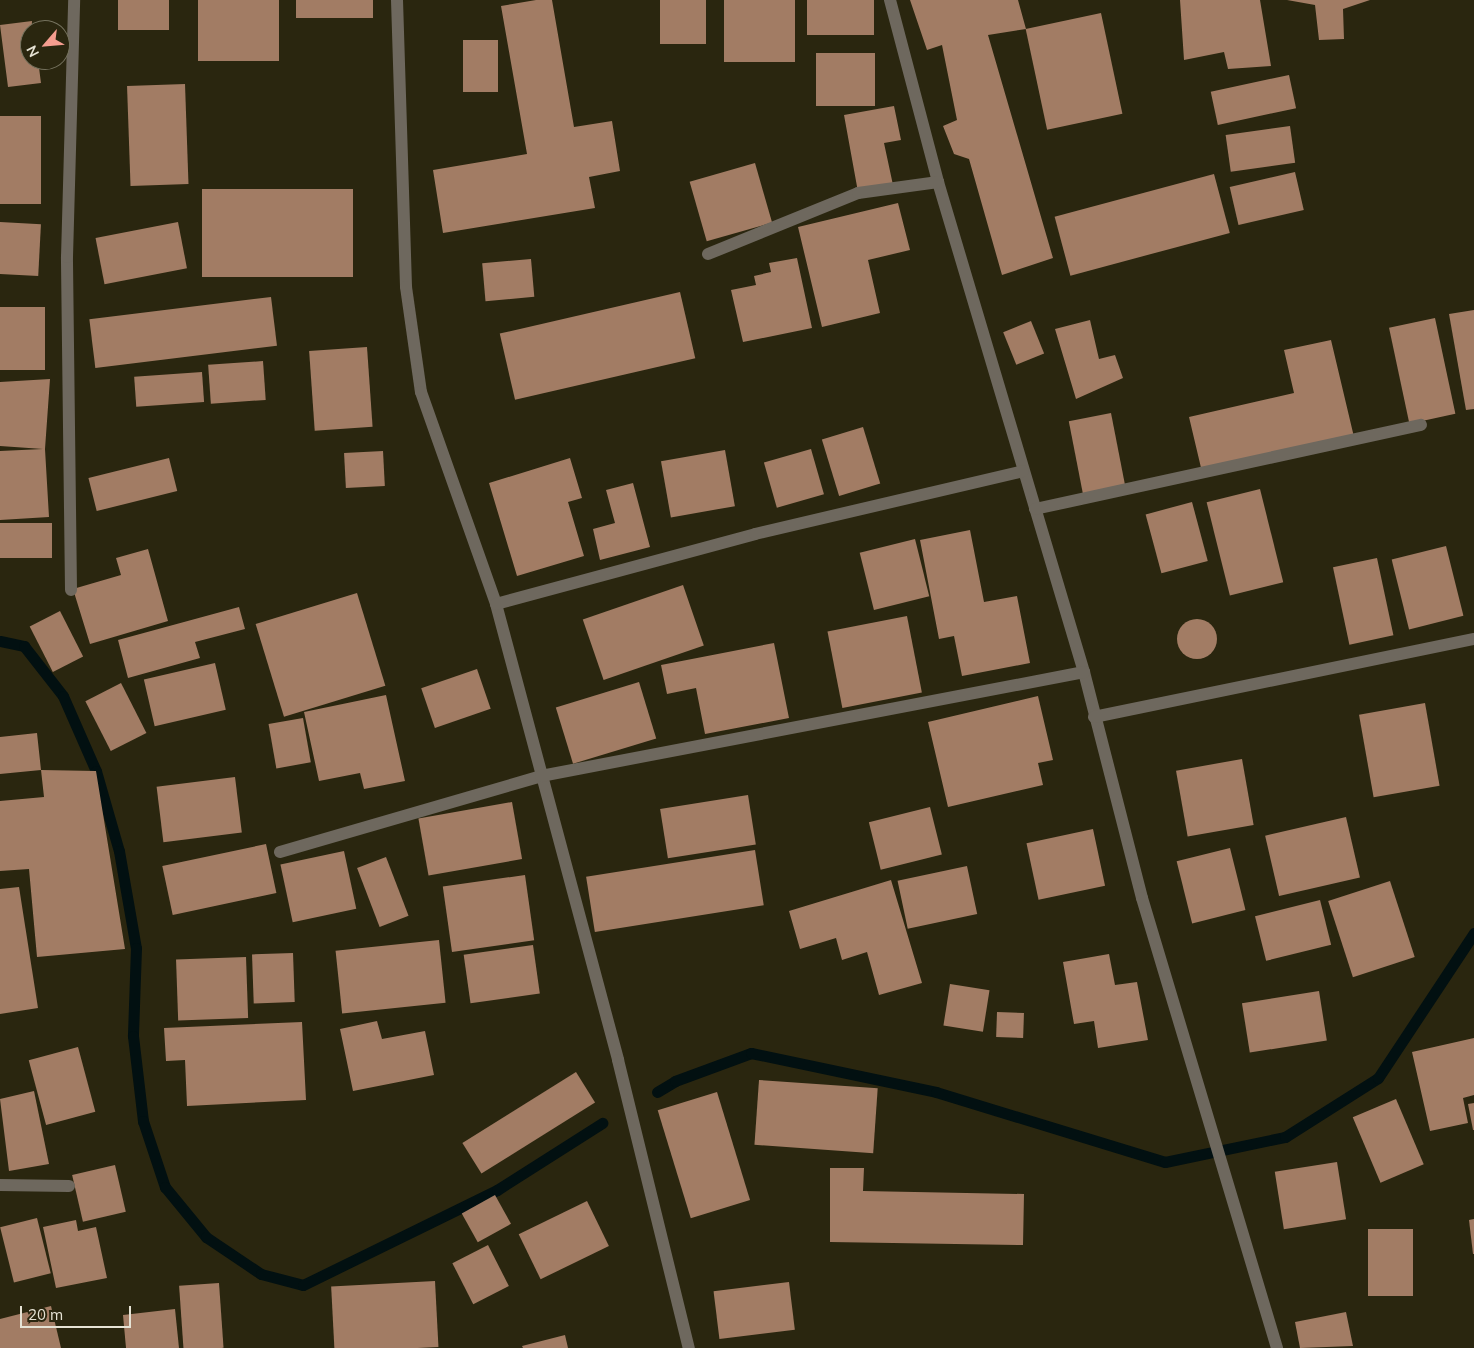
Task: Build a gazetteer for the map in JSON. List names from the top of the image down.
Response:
{
  "scale_bar": "20 m",
  "north": "bottom left"
}
